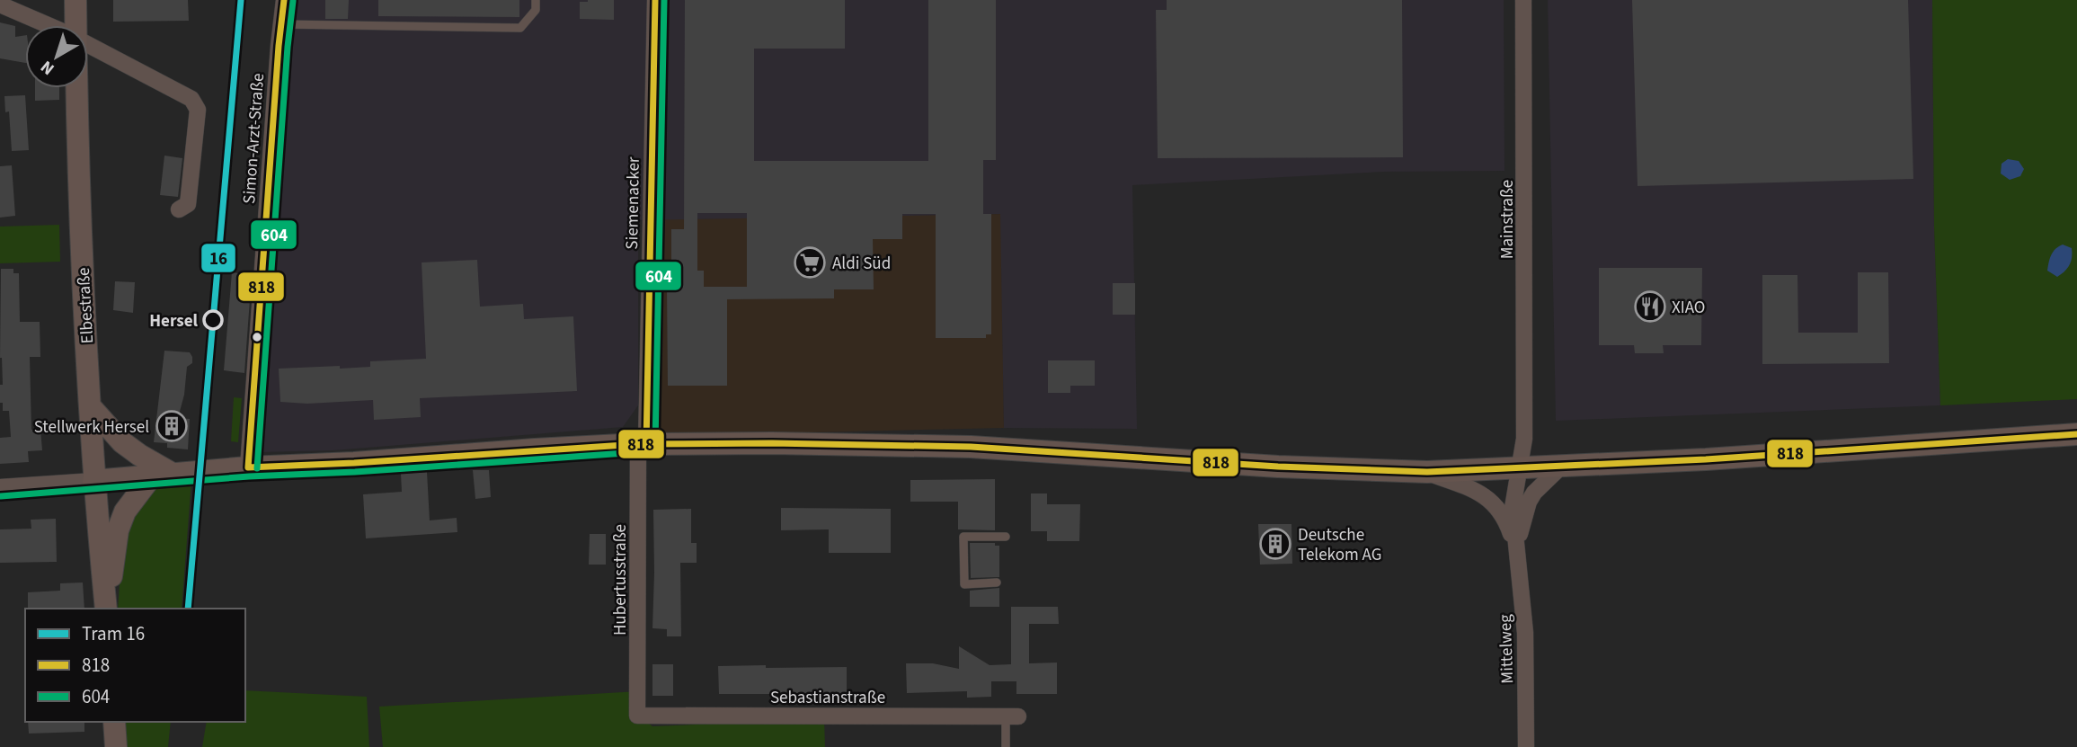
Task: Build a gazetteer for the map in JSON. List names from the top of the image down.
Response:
{
  "streets": {
    "main road": ["Elbestraße"],
    "street": [
      "Simon-Arzt-Straße",
      "Siemenacker",
      "Mainstraße",
      "Hubertusstraße",
      "Mittelweg",
      "Sebastianstraße"
    ]
  },
  "crossings": [
    ["Siemenacker", "Hubertusstraße"],
    ["Mainstraße", "Mittelweg"],
    ["Hubertusstraße", "Sebastianstraße"]
  ],
  "places": {
    "supermarket": ["Aldi Süd"],
    "restaurant": ["XIAO"],
    "other": ["Hersel"],
    "building": ["Stellwerk Hersel", "Deutsche Telekom AG"]
  },
  "lines": ["tram line 16", "transit line 818", "transit line 604"],
  "legend": ["Tram 16", "818", "604"],
  "north": "bottom left"
}
